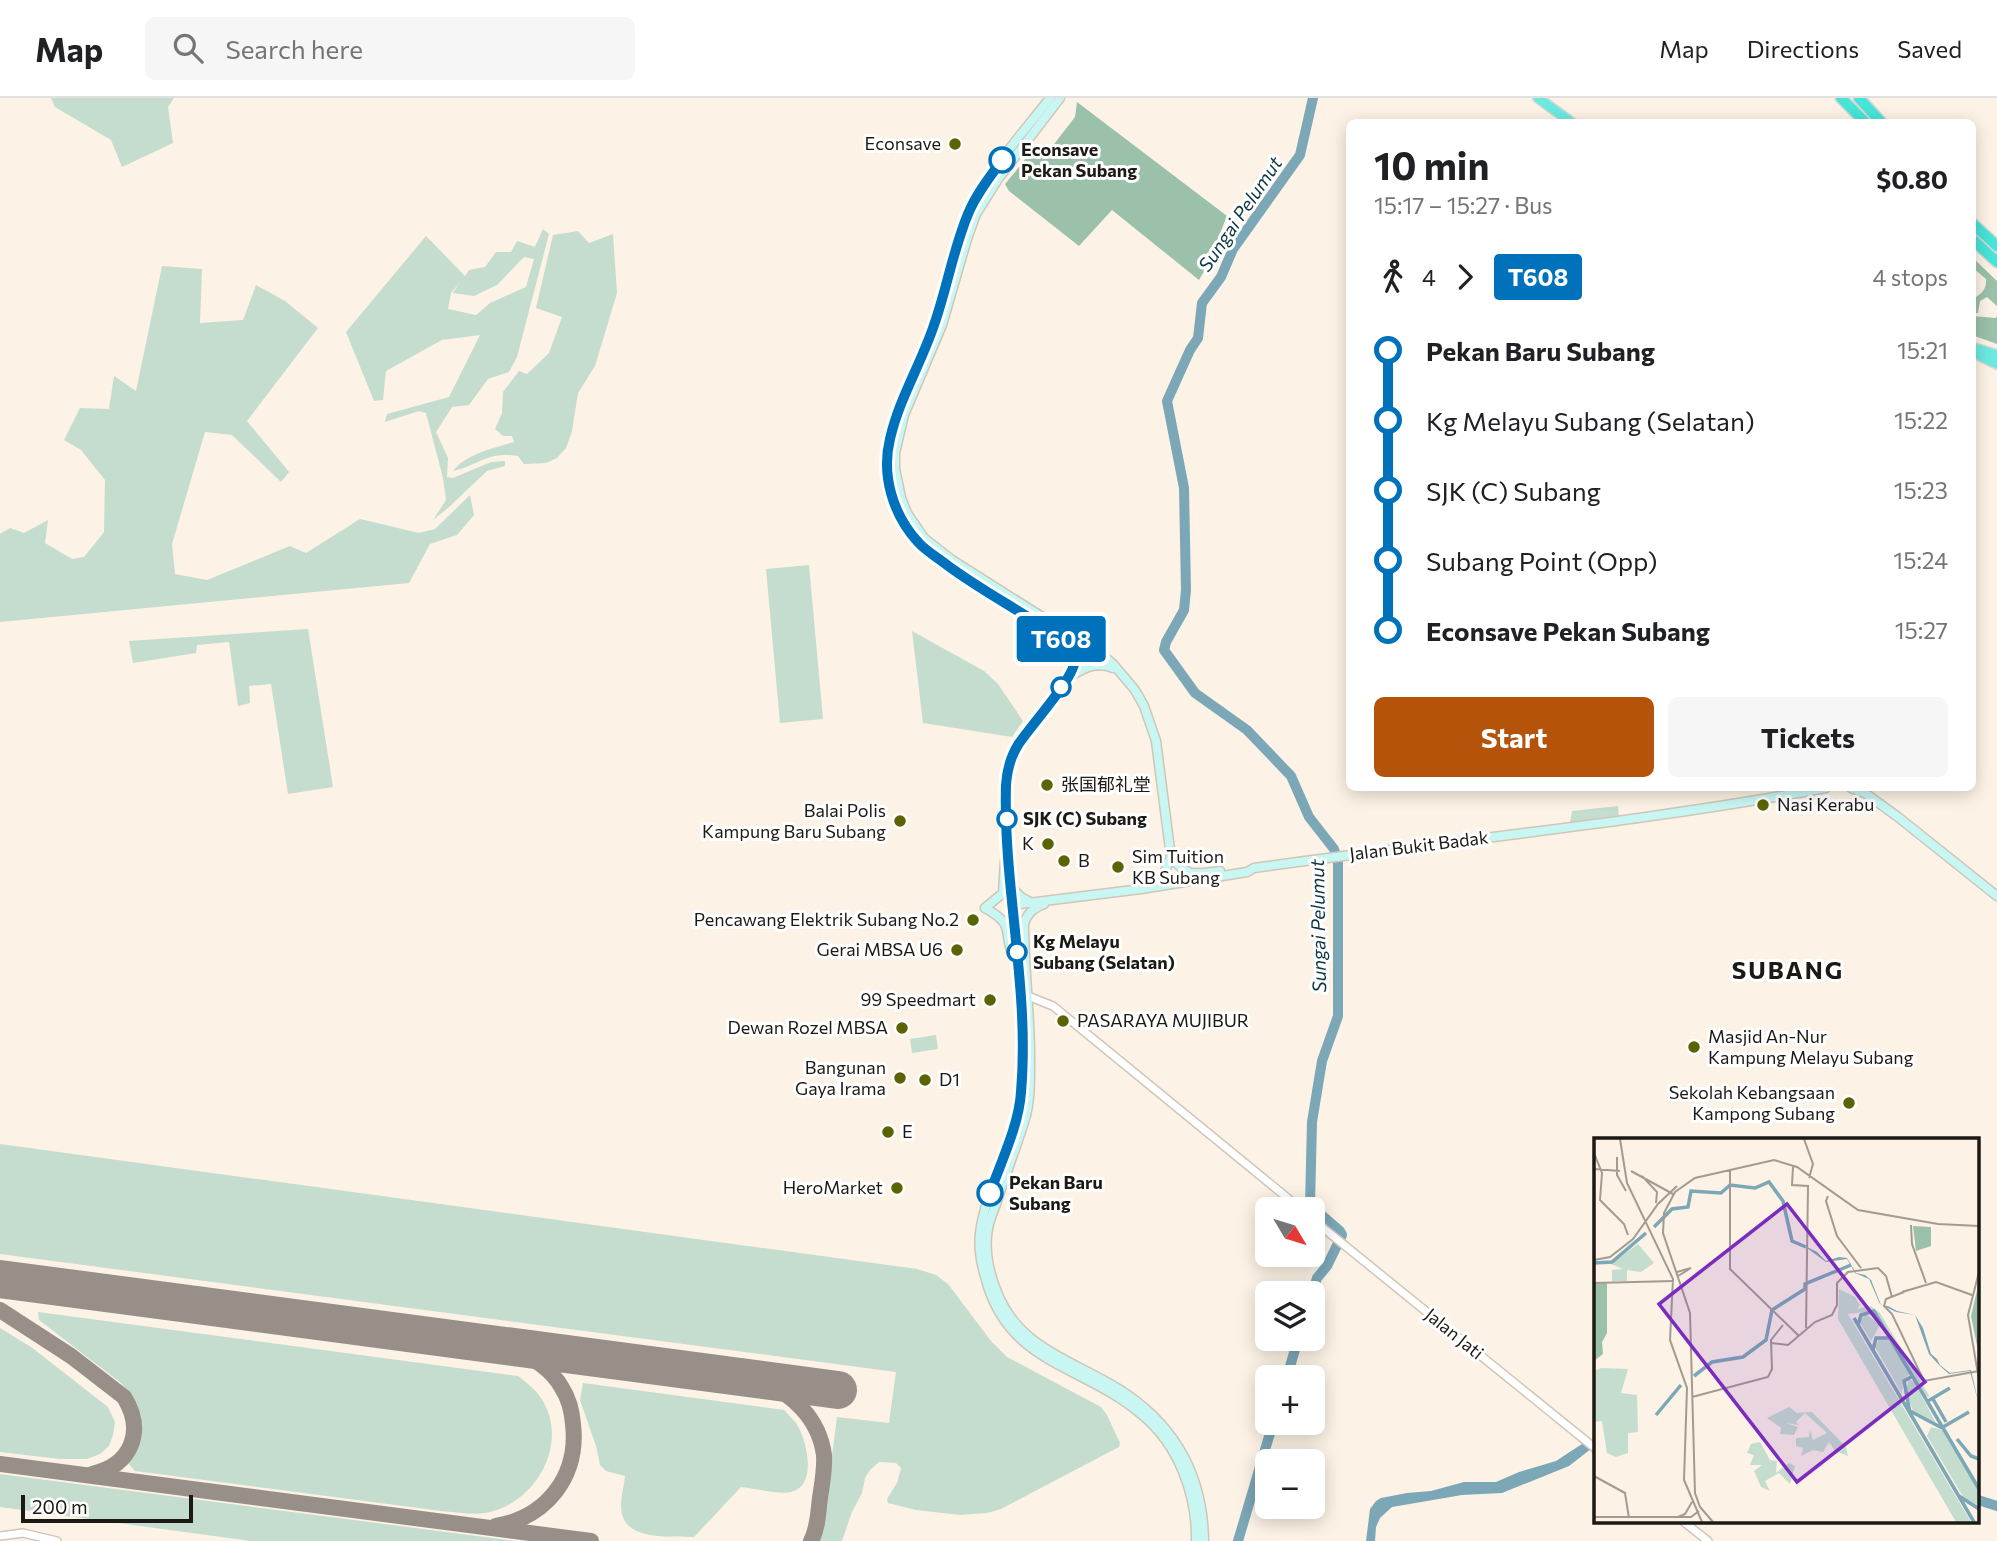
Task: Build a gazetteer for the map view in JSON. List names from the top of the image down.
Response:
{
  "streets": {
    "main road": ["Jalan Bukit Badak"],
    "street": ["Jalan Jati"]
  },
  "districts": ["SUBANG"],
  "water": ["Sungai Pelumut"],
  "places": [
    "Econsave",
    "Econsave Pekan Subang",
    "张国郁礼堂",
    "Nasi Kerabu",
    "SJK (C) Subang",
    "Balai Polis Kampung Baru Subang",
    "K",
    "B",
    "Sim Tuition KB Subang",
    "Pencawang Elektrik Subang No.2",
    "Gerai MBSA U6",
    "Kg Melayu Subang (Selatan)",
    "99 Speedmart",
    "PASARAYA MUJIBUR",
    "Dewan Rozel MBSA",
    "Masjid An-Nur Kampung Melayu Subang",
    "Bangunan Gaya Irama",
    "D1",
    "Sekolah Kebangsaan Kampong Subang",
    "E",
    "HeroMarket",
    "Pekan Baru Subang"
  ],
  "lines": ["bus line T608"],
  "scale_bar": "200 m",
  "north": "bottom right",
  "page": {
    "header": "Map",
    "search": "Search here",
    "nav": ["Map", "Directions", "Saved"],
    "on_map": "T608",
    "heading": ["10 min", "15:17 – 15:27 · Bus", "$0.80"],
    "legs": ["4", "T608", "4 stops"],
    "list": [
      {
        "name": "Pekan Baru Subang",
        "value": "15:21"
      },
      {
        "name": "Kg Melayu Subang (Selatan)",
        "value": "15:22"
      },
      {
        "name": "SJK (C) Subang",
        "value": "15:23"
      },
      {
        "name": "Subang Point (Opp)",
        "value": "15:24"
      },
      {
        "name": "Econsave Pekan Subang",
        "value": "15:27"
      }
    ],
    "buttons": ["Start", "Tickets"],
    "map_buttons": ["+", "−"],
    "scale": "200 m"
  }
}
